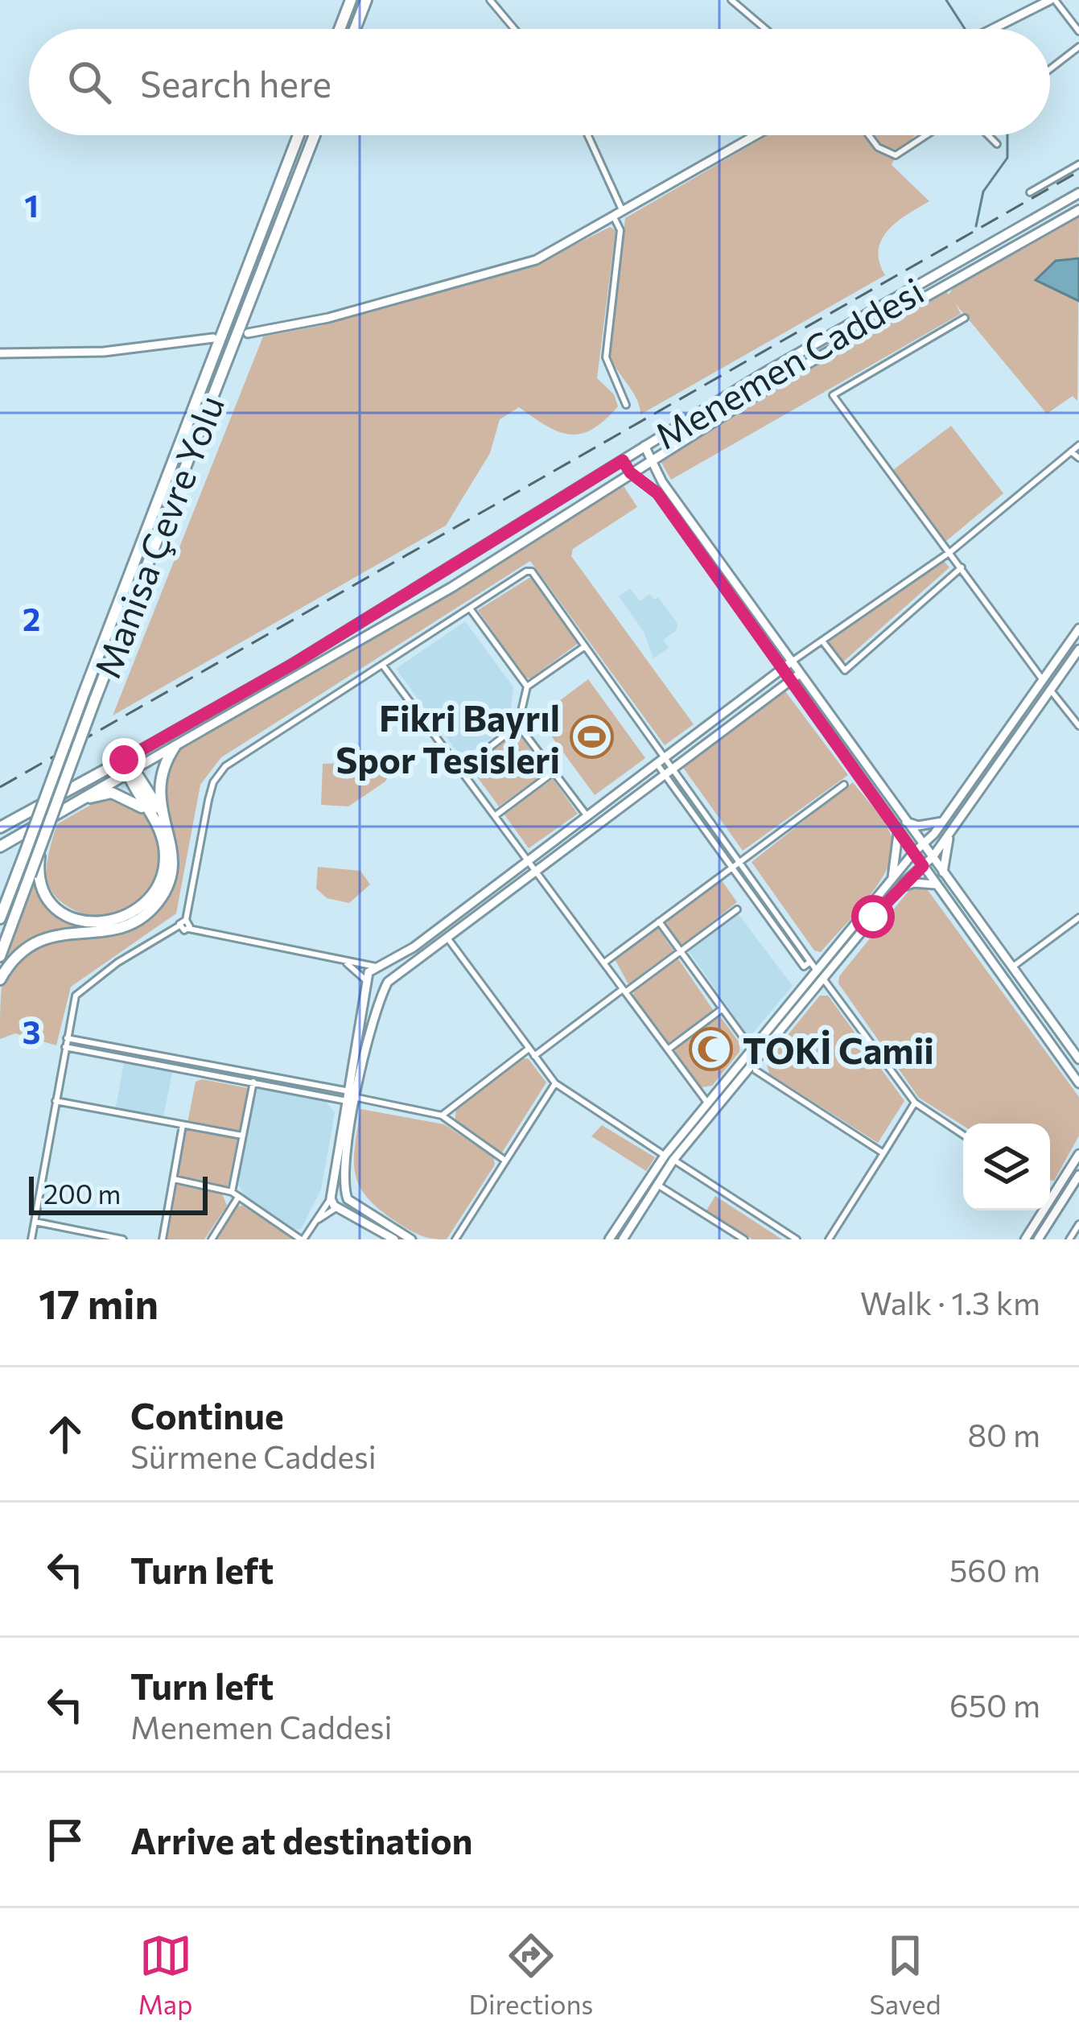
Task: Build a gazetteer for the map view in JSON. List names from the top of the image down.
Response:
{
  "streets": {
    "highway": ["Menemen Caddesi", "Manisa Çevre Yolu"]
  },
  "places": {
    "sports": ["Fikri Bayrıl Spor Tesisleri"],
    "mosque": ["TOKİ Camii"]
  },
  "scale_bar": "200 m",
  "page": {
    "search": "Search here",
    "scale": "200 m",
    "heading": ["17 min", "Walk · 1.3 km"],
    "list": [
      ["Continue", "Sürmene Caddesi", "80 m"],
      ["Turn left", "560 m"],
      ["Turn left", "Menemen Caddesi", "650 m"],
      "Arrive at destination"
    ],
    "nav": ["Map", "Directions", "Saved"]
  },
  "grid": {
    "rows": ["1", "2", "3"]
  }
}
